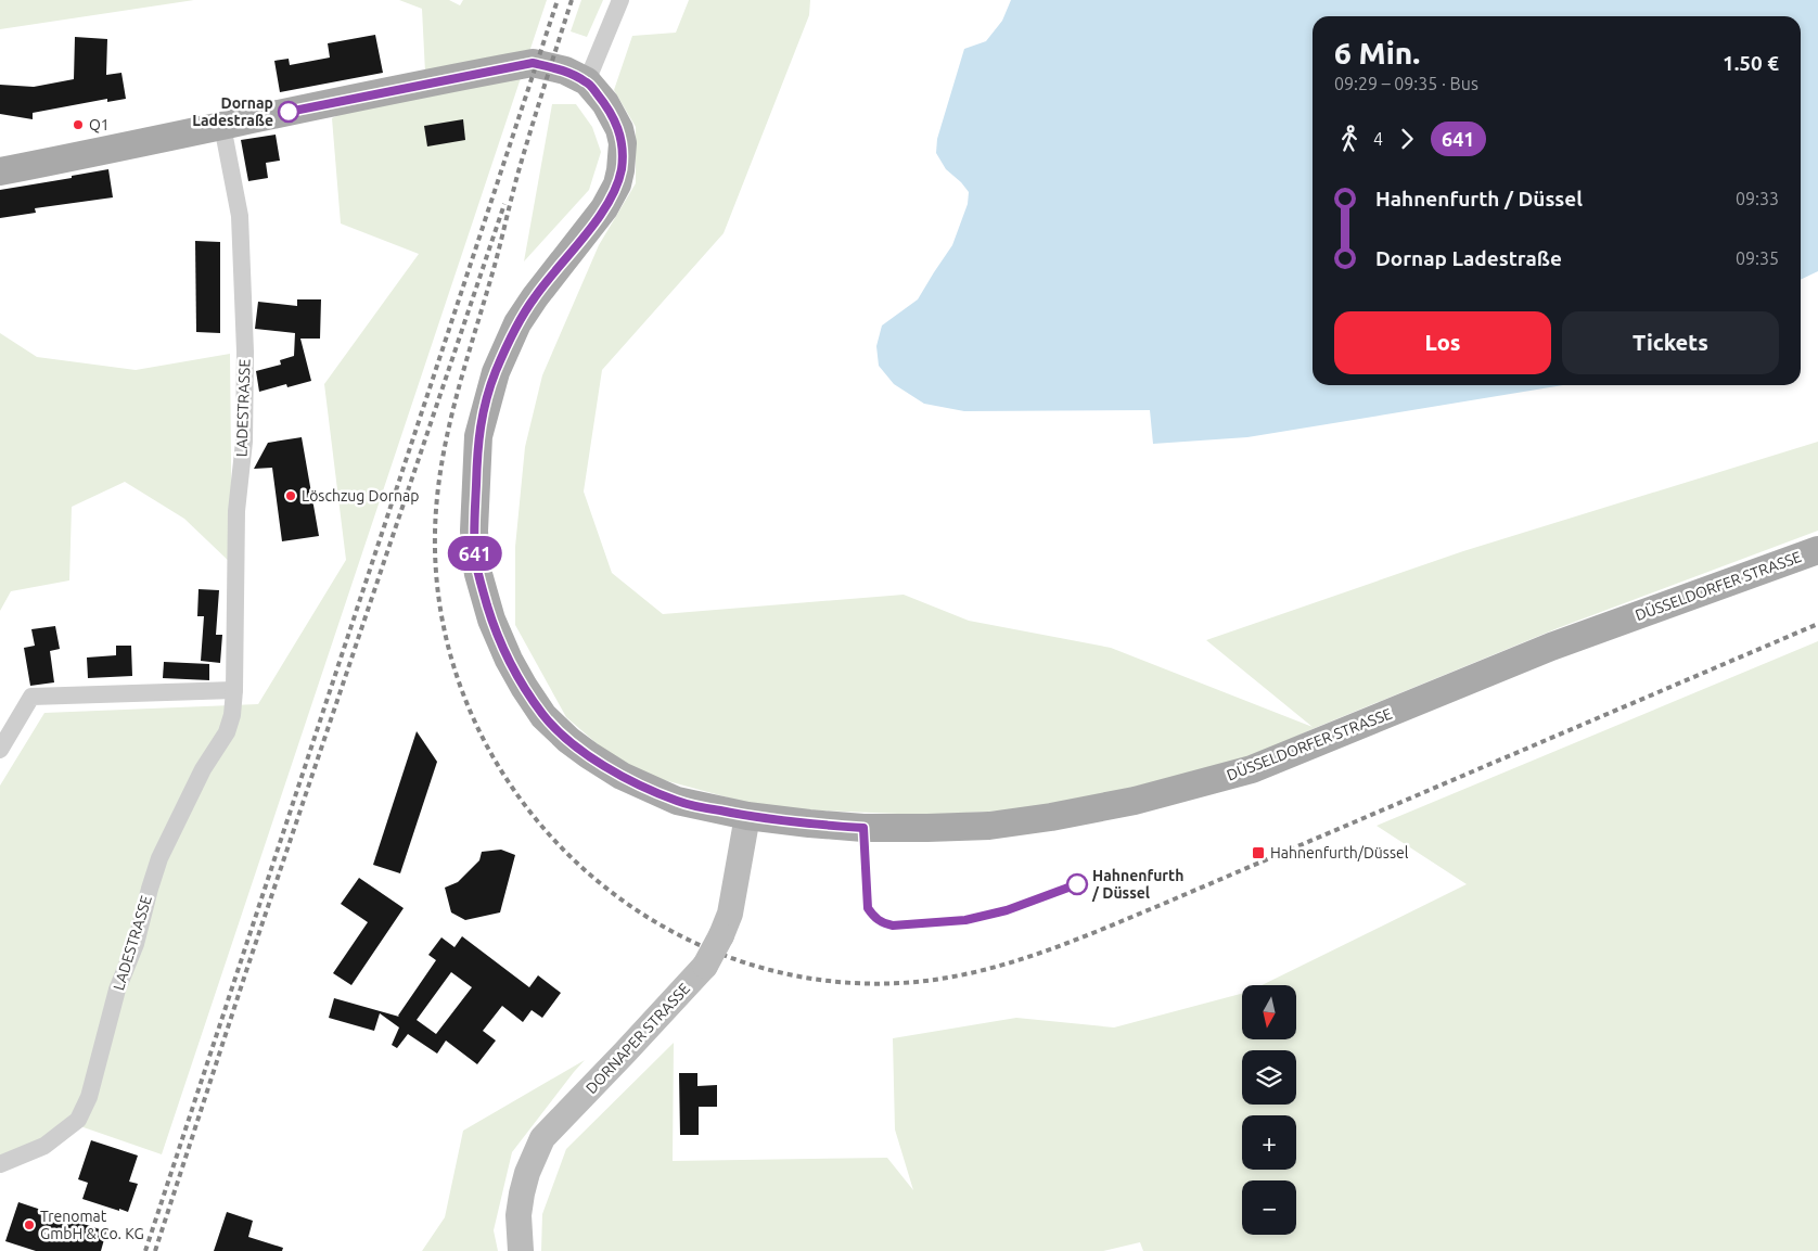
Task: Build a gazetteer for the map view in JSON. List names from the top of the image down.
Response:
{
  "streets": {
    "main road": ["DÜSSELDORFER STRASSE", "DORNAPER STRASSE"],
    "street": ["LADESTRASSE"]
  },
  "crossings": [
    ["LADESTRASSE", "DÜSSELDORFER STRASSE"],
    ["DÜSSELDORFER STRASSE", "DORNAPER STRASSE"]
  ],
  "places": {
    "other": [
      "Dornap Ladestraße",
      "Q1",
      "Löschzug Dornap",
      "Hahnenfurth / Düssel",
      "Trenomat GmbH & Co. KG"
    ],
    "transit": ["Hahnenfurth/Düssel"]
  },
  "lines": ["bus line 641"],
  "north": "bottom",
  "page": {
    "on_map": "641",
    "heading": ["6 Min.", "09:29 – 09:35 · Bus", "1.50 €"],
    "legs": ["4", "641"],
    "list": [
      {
        "name": "Hahnenfurth / Düssel",
        "value": "09:33"
      },
      {
        "name": "Dornap Ladestraße",
        "value": "09:35"
      }
    ],
    "buttons": ["Los", "Tickets"],
    "map_buttons": ["+", "−"]
  }
}
